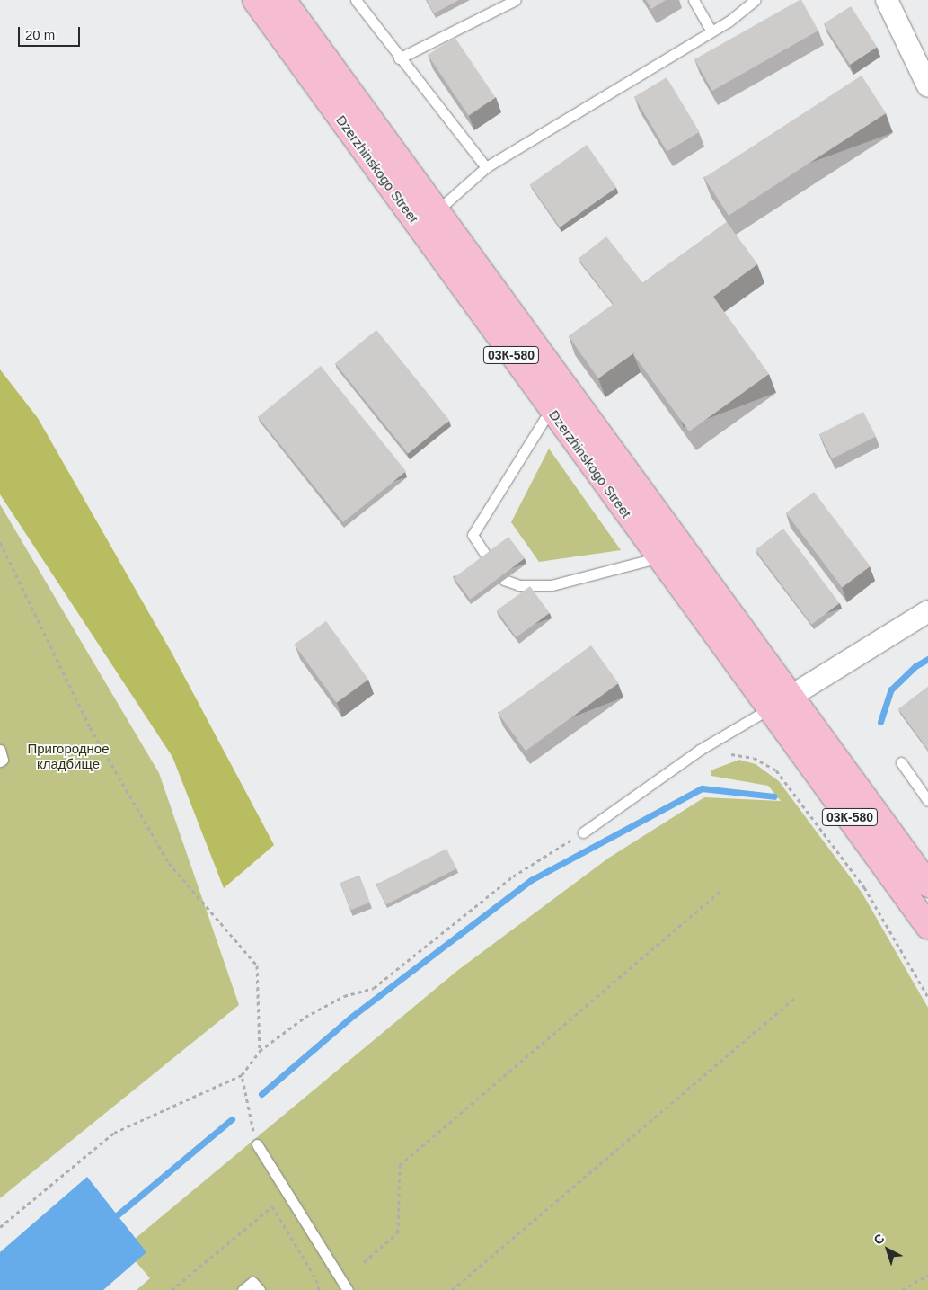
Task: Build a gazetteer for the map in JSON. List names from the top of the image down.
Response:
{
  "streets": {
    "main road": ["Dzerzhinskogo Street", "03К-580"]
  },
  "parks": ["Пригородное кладбище"],
  "scale_bar": "20 m",
  "north": "top left"
}
